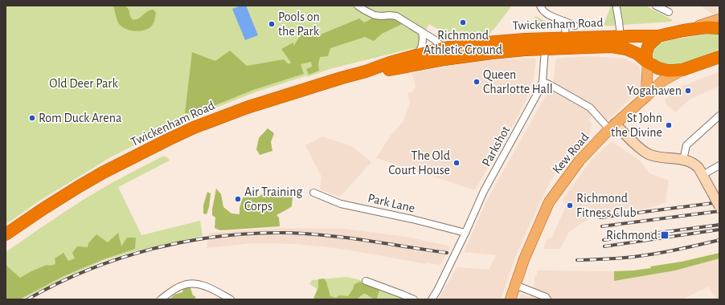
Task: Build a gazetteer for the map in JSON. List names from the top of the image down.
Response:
{
  "streets": {
    "highway": ["Twickenham Road"],
    "main road": ["Kew Road"],
    "street": ["Parkshot", "Park Lane"]
  },
  "crossings": [
    ["Twickenham Road", "Parkshot"],
    ["Twickenham Road", "Kew Road"],
    ["Parkshot", "Park Lane"]
  ],
  "parks": ["Old Deer Park"],
  "places": {
    "other": [
      "Richmond Athletic Ground",
      "Pools on the Park",
      "Queen Charlotte Hall",
      "Yogahaven",
      "Rom Duck Arena",
      "St John the Divine",
      "The Old Court House",
      "Air Training Corps",
      "Richmond Fitness Club"
    ],
    "transit": ["Richmond"]
  }
}
